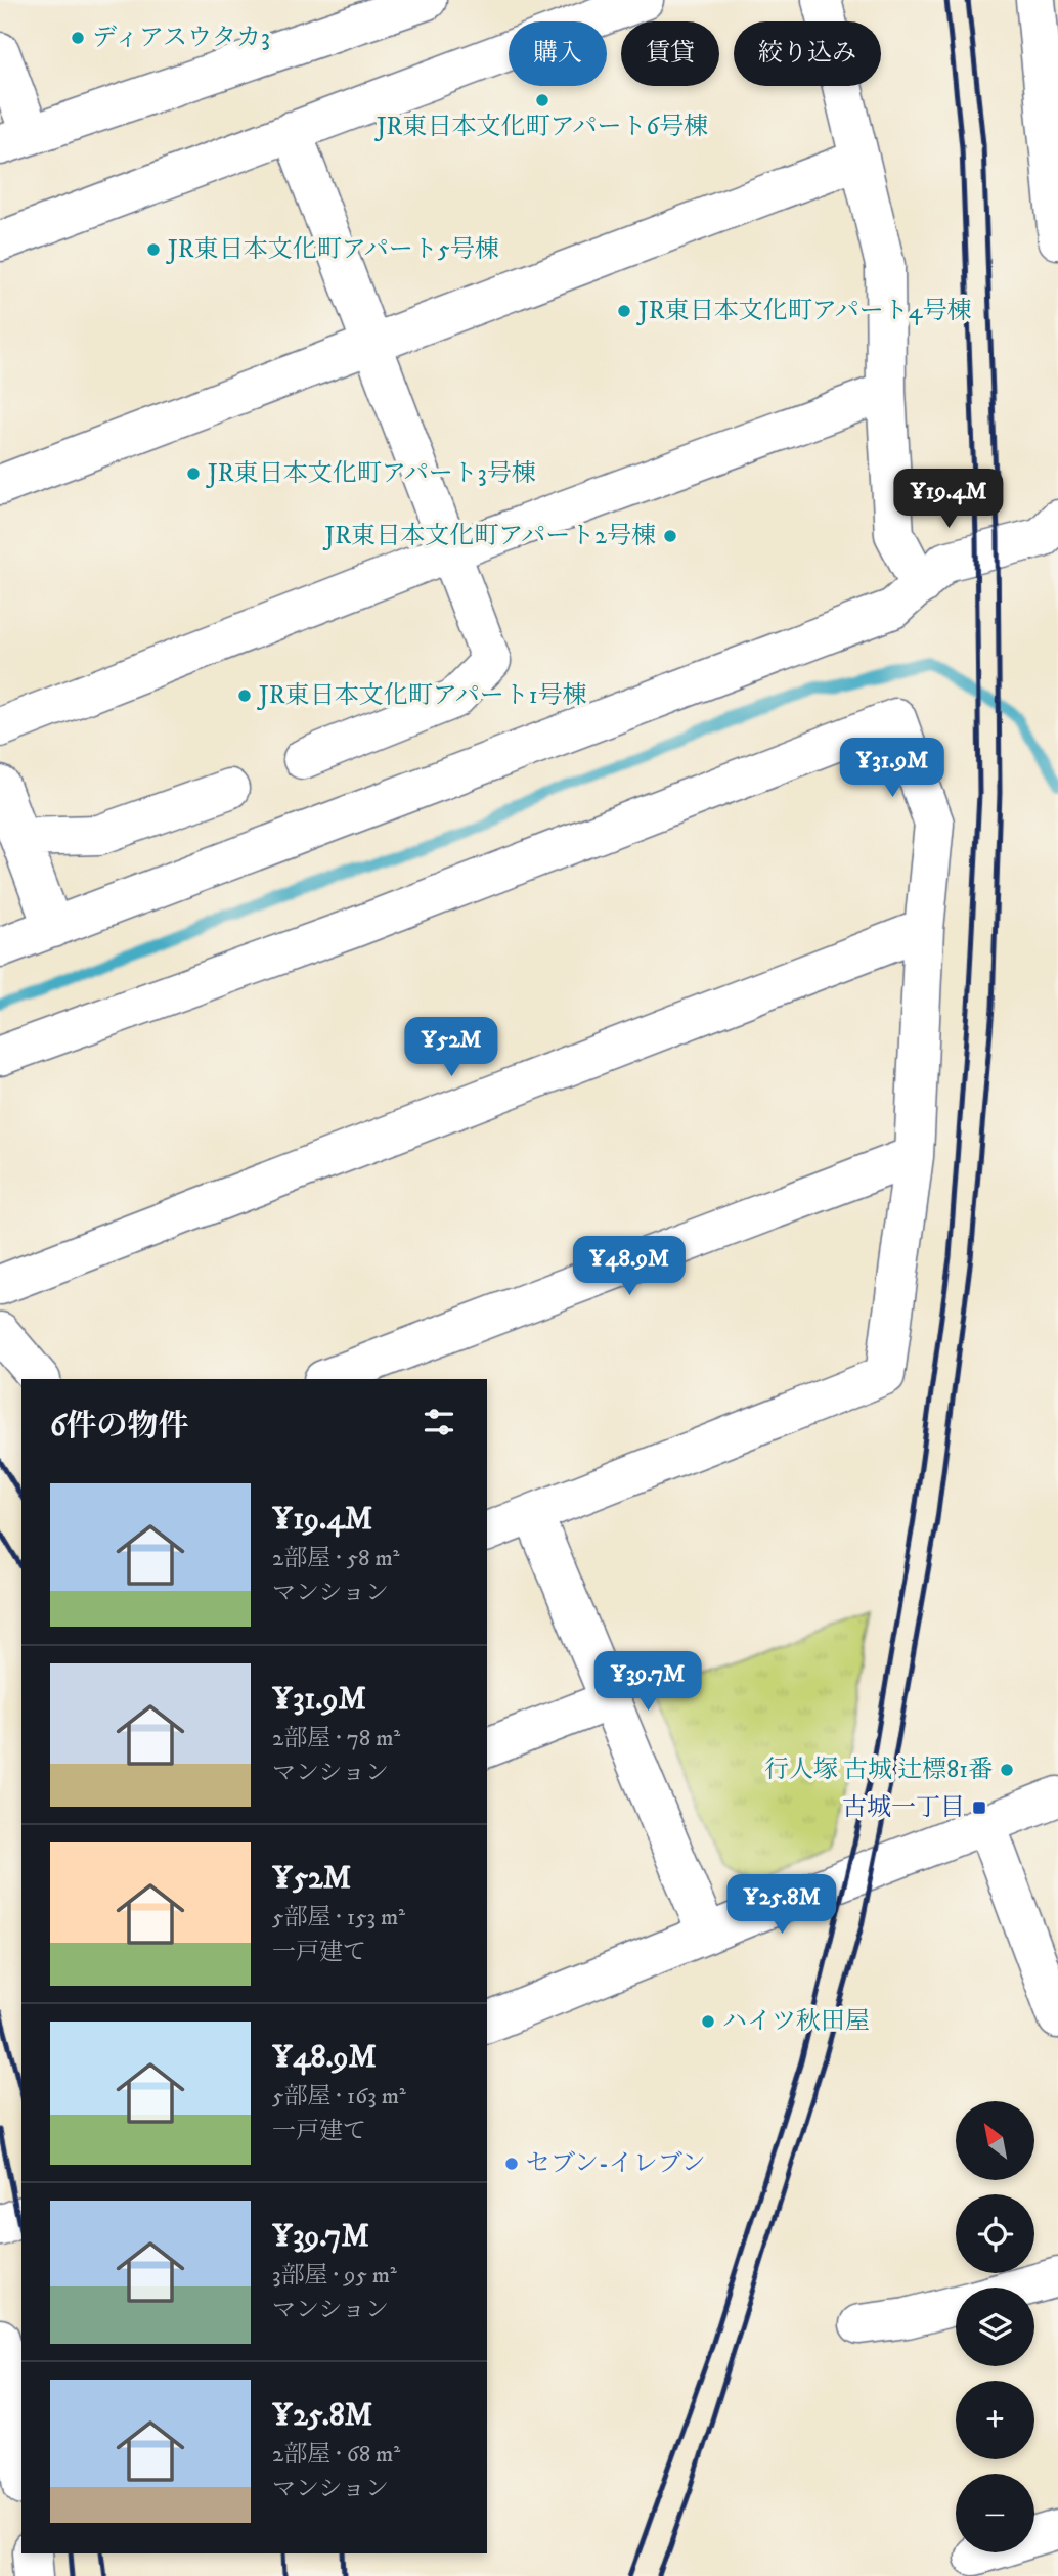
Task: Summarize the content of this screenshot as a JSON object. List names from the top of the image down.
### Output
{
  "places": {
    "other": [
      "ディアスウタカ3",
      "JR東日本文化町アパート6号棟",
      "JR東日本文化町アパート5号棟",
      "JR東日本文化町アパート4号棟",
      "JR東日本文化町アパート3号棟",
      "JR東日本文化町アパート2号棟",
      "JR東日本文化町アパート1号棟",
      "行人塚 古城 辻標81番",
      "ハイツ秋田屋",
      "セブン-イレブン"
    ],
    "transit": ["古城一丁目"]
  },
  "north": "top left",
  "page": {
    "chip": ["購入", "賃貸", "絞り込み"],
    "price": [
      "¥19.4M",
      "¥31.9M",
      "¥52M",
      "¥48.9M",
      "¥39.7M",
      "¥25.8M"
    ],
    "heading": "6件の物件",
    "list": [
      {
        "name": "¥19.4M",
        "note": "2部屋 · 58 m² · マンション"
      },
      {
        "name": "¥31.9M",
        "note": "2部屋 · 78 m² · マンション"
      },
      {
        "name": "¥52M",
        "note": "5部屋 · 153 m² · 一戸建て"
      },
      {
        "name": "¥48.9M",
        "note": "5部屋 · 163 m² · 一戸建て"
      },
      {
        "name": "¥39.7M",
        "note": "3部屋 · 95 m² · マンション"
      },
      {
        "name": "¥25.8M",
        "note": "2部屋 · 68 m² · マンション"
      }
    ],
    "map_buttons": ["+", "−"]
  }
}
